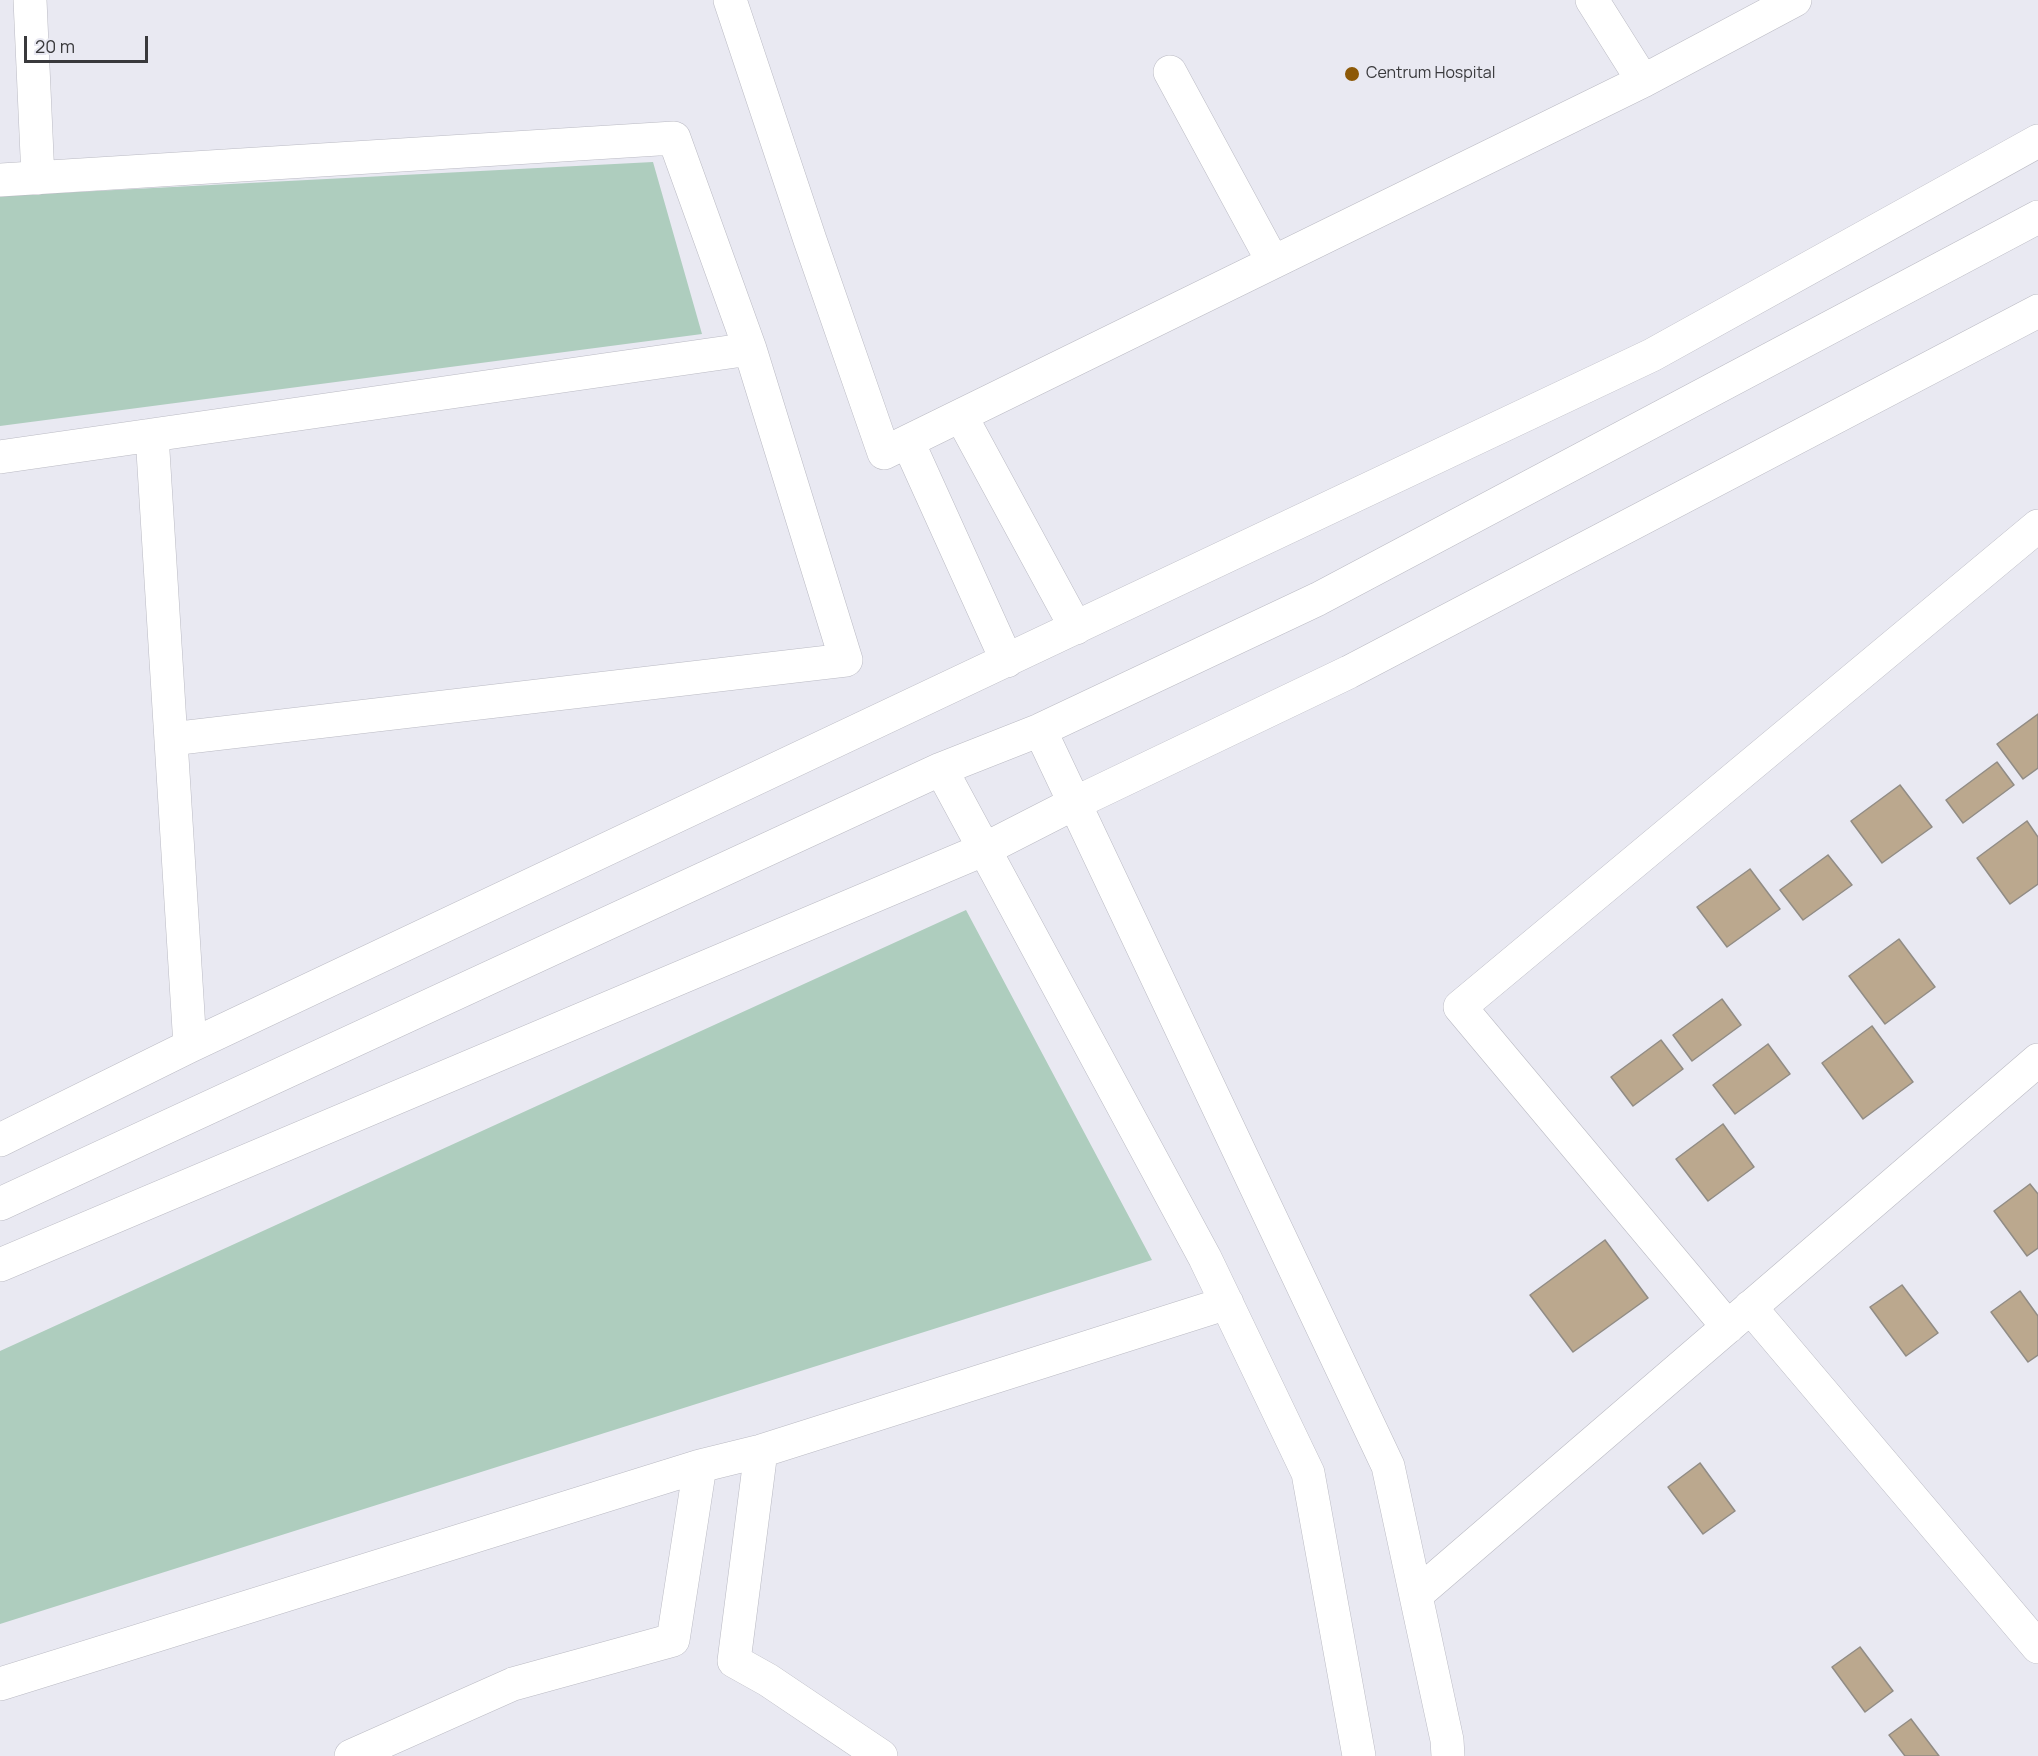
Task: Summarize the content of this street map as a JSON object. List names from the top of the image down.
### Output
{
  "places": ["Centrum Hospital"],
  "scale_bar": "20 m"
}
